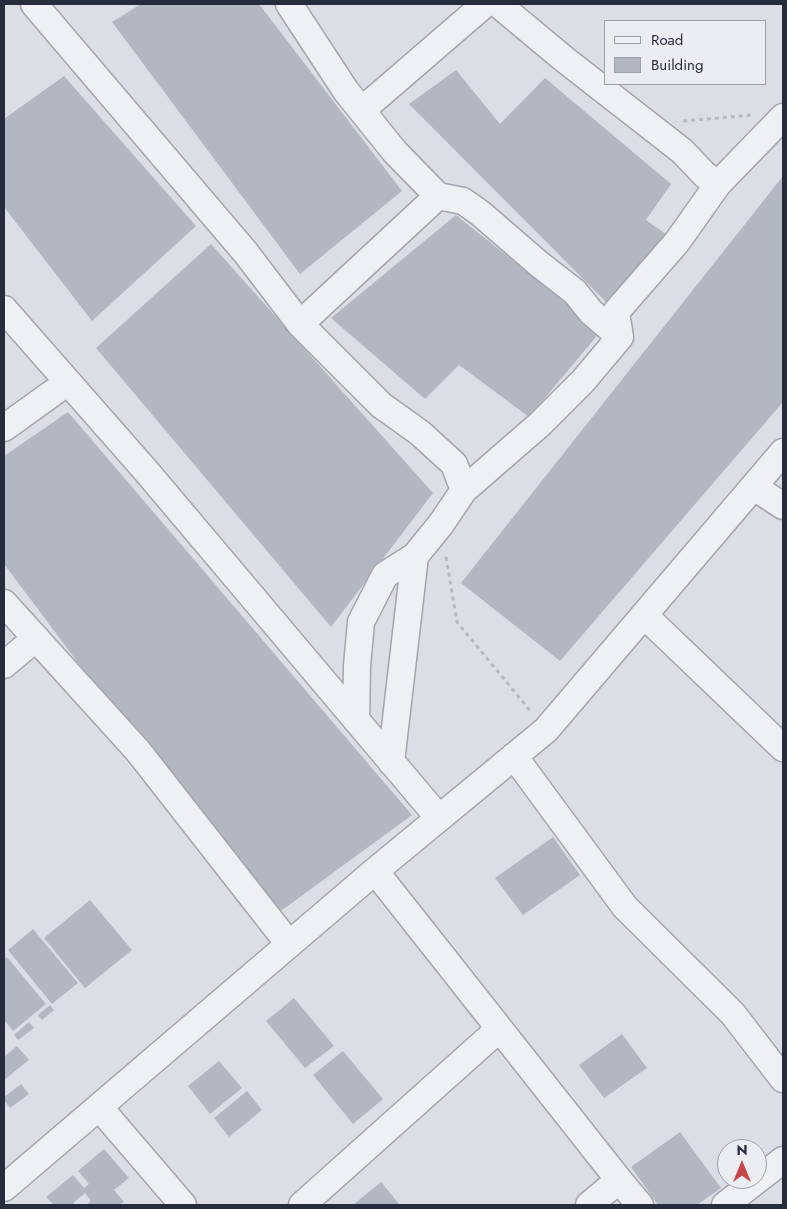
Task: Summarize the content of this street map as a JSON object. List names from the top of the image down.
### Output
{
  "legend": ["Road", "Building"],
  "north": "top"
}
